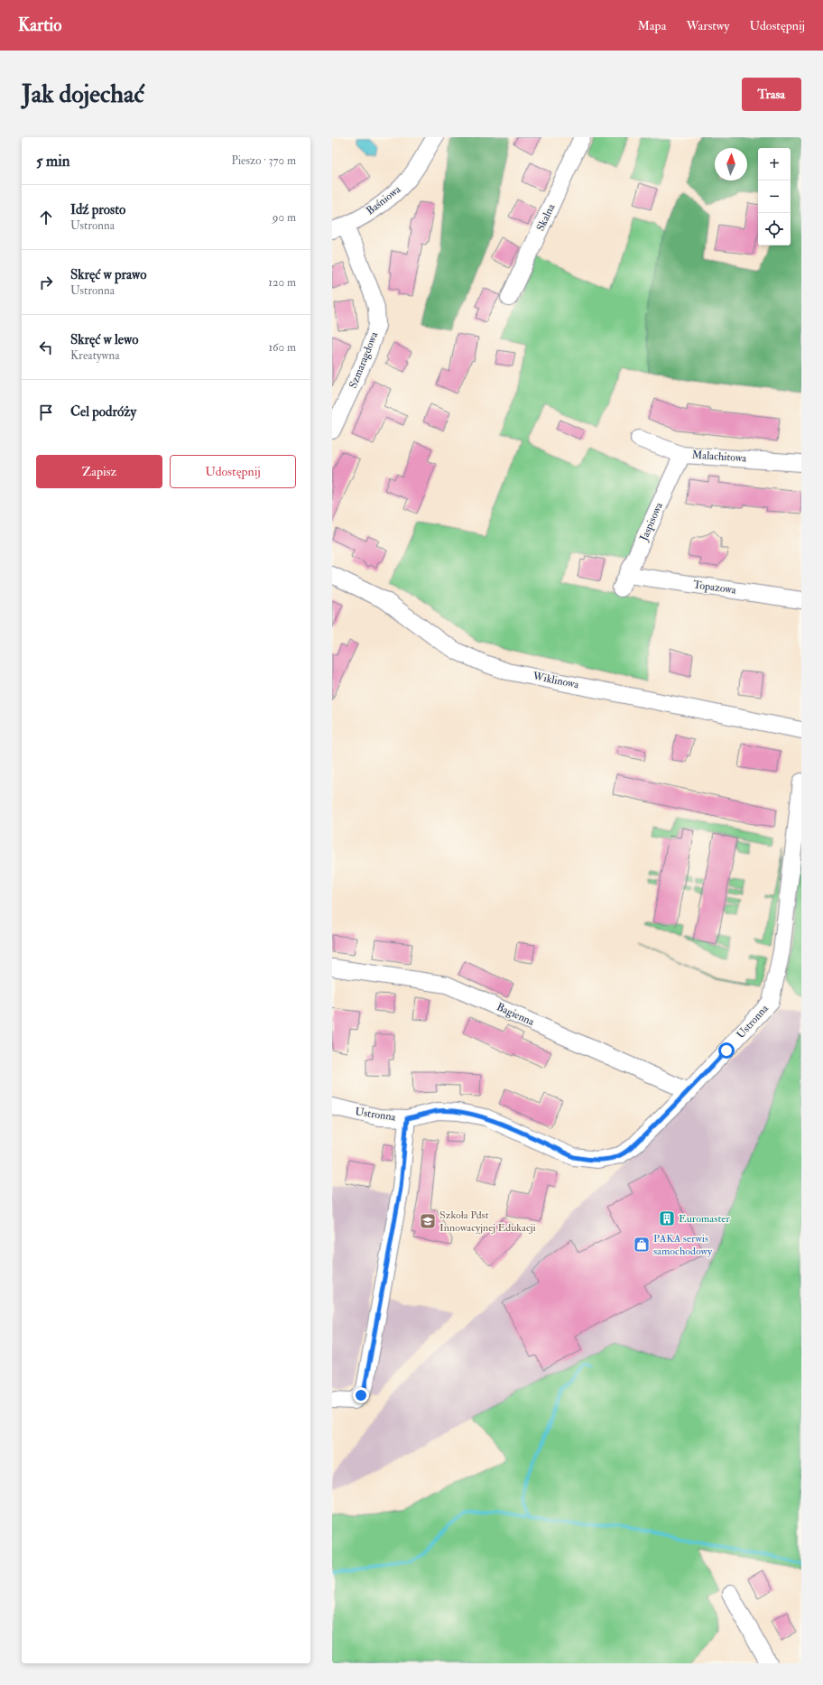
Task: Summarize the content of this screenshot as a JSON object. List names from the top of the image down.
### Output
{
  "streets": {
    "street": [
      "Baśniowa",
      "Skalna",
      "Szmaragdowa",
      "Malachitowa",
      "Jaspisowa",
      "Topazowa",
      "Wiklinowa",
      "Bagienna",
      "Ustronna"
    ]
  },
  "crossings": [
    ["Baśniowa", "Szmaragdowa"],
    ["Malachitowa", "Jaspisowa"],
    ["Jaspisowa", "Topazowa"],
    ["Bagienna", "Ustronna"]
  ],
  "places": {
    "building": ["Euromaster"],
    "school or university": ["Szkoła Pdst Innowacyjnej Edukacji"],
    "shop": ["PAKA serwis samochodowy"]
  },
  "north": "top",
  "page": {
    "header": "Kartio",
    "nav": ["Mapa", "Warstwy", "Udostępnij"],
    "buttons": [
      "Trasa",
      ["Zapisz", "Udostępnij"]
    ],
    "title": "Jak dojechać",
    "heading": ["5 min", "Pieszo · 370 m"],
    "map_buttons": ["+", "−"],
    "list": [
      ["Idź prosto", "Ustronna", "90 m"],
      ["Skręć w prawo", "Ustronna", "120 m"],
      ["Skręć w lewo", "Kreatywna", "160 m"],
      "Cel podróży"
    ]
  }
}
